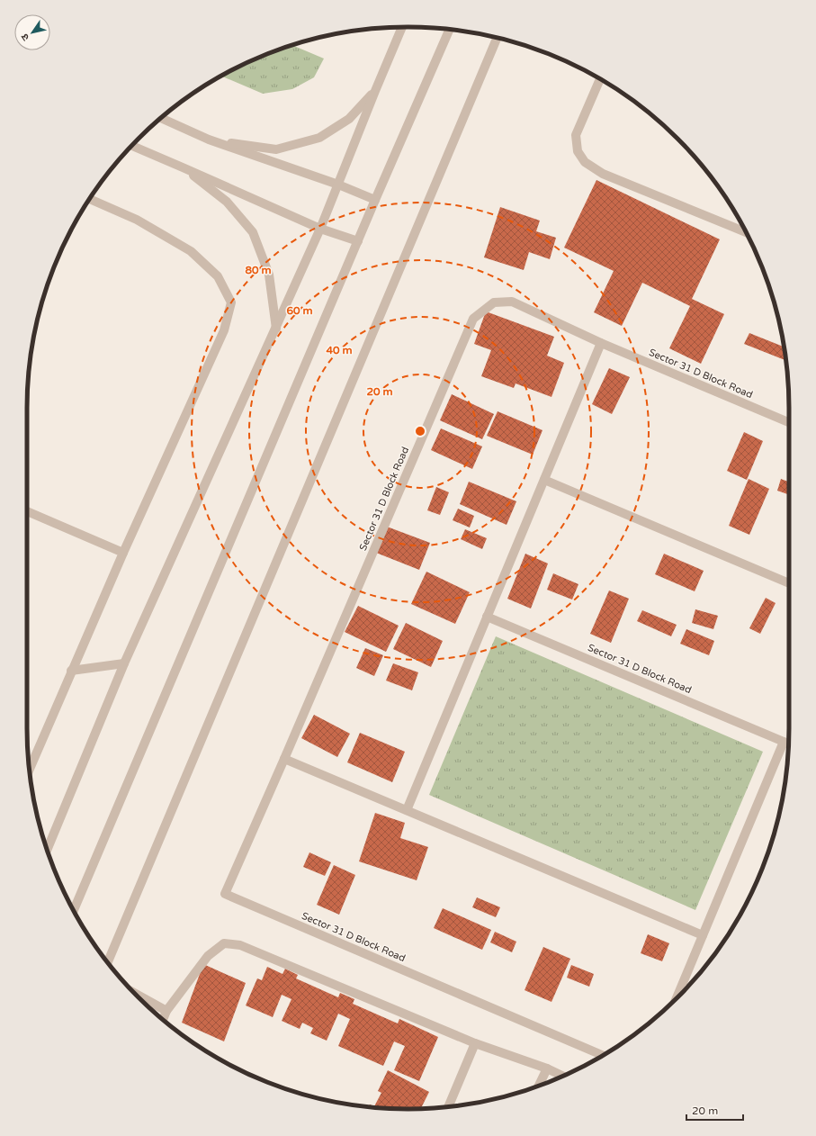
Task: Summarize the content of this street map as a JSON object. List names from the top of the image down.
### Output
{
  "streets": {
    "street": ["Sector 31 D Block Road"]
  },
  "scale_bar": "20 m",
  "north": "bottom left",
  "rings": [
    "80 m",
    "60 m",
    "40 m",
    "20 m"
  ]
}
